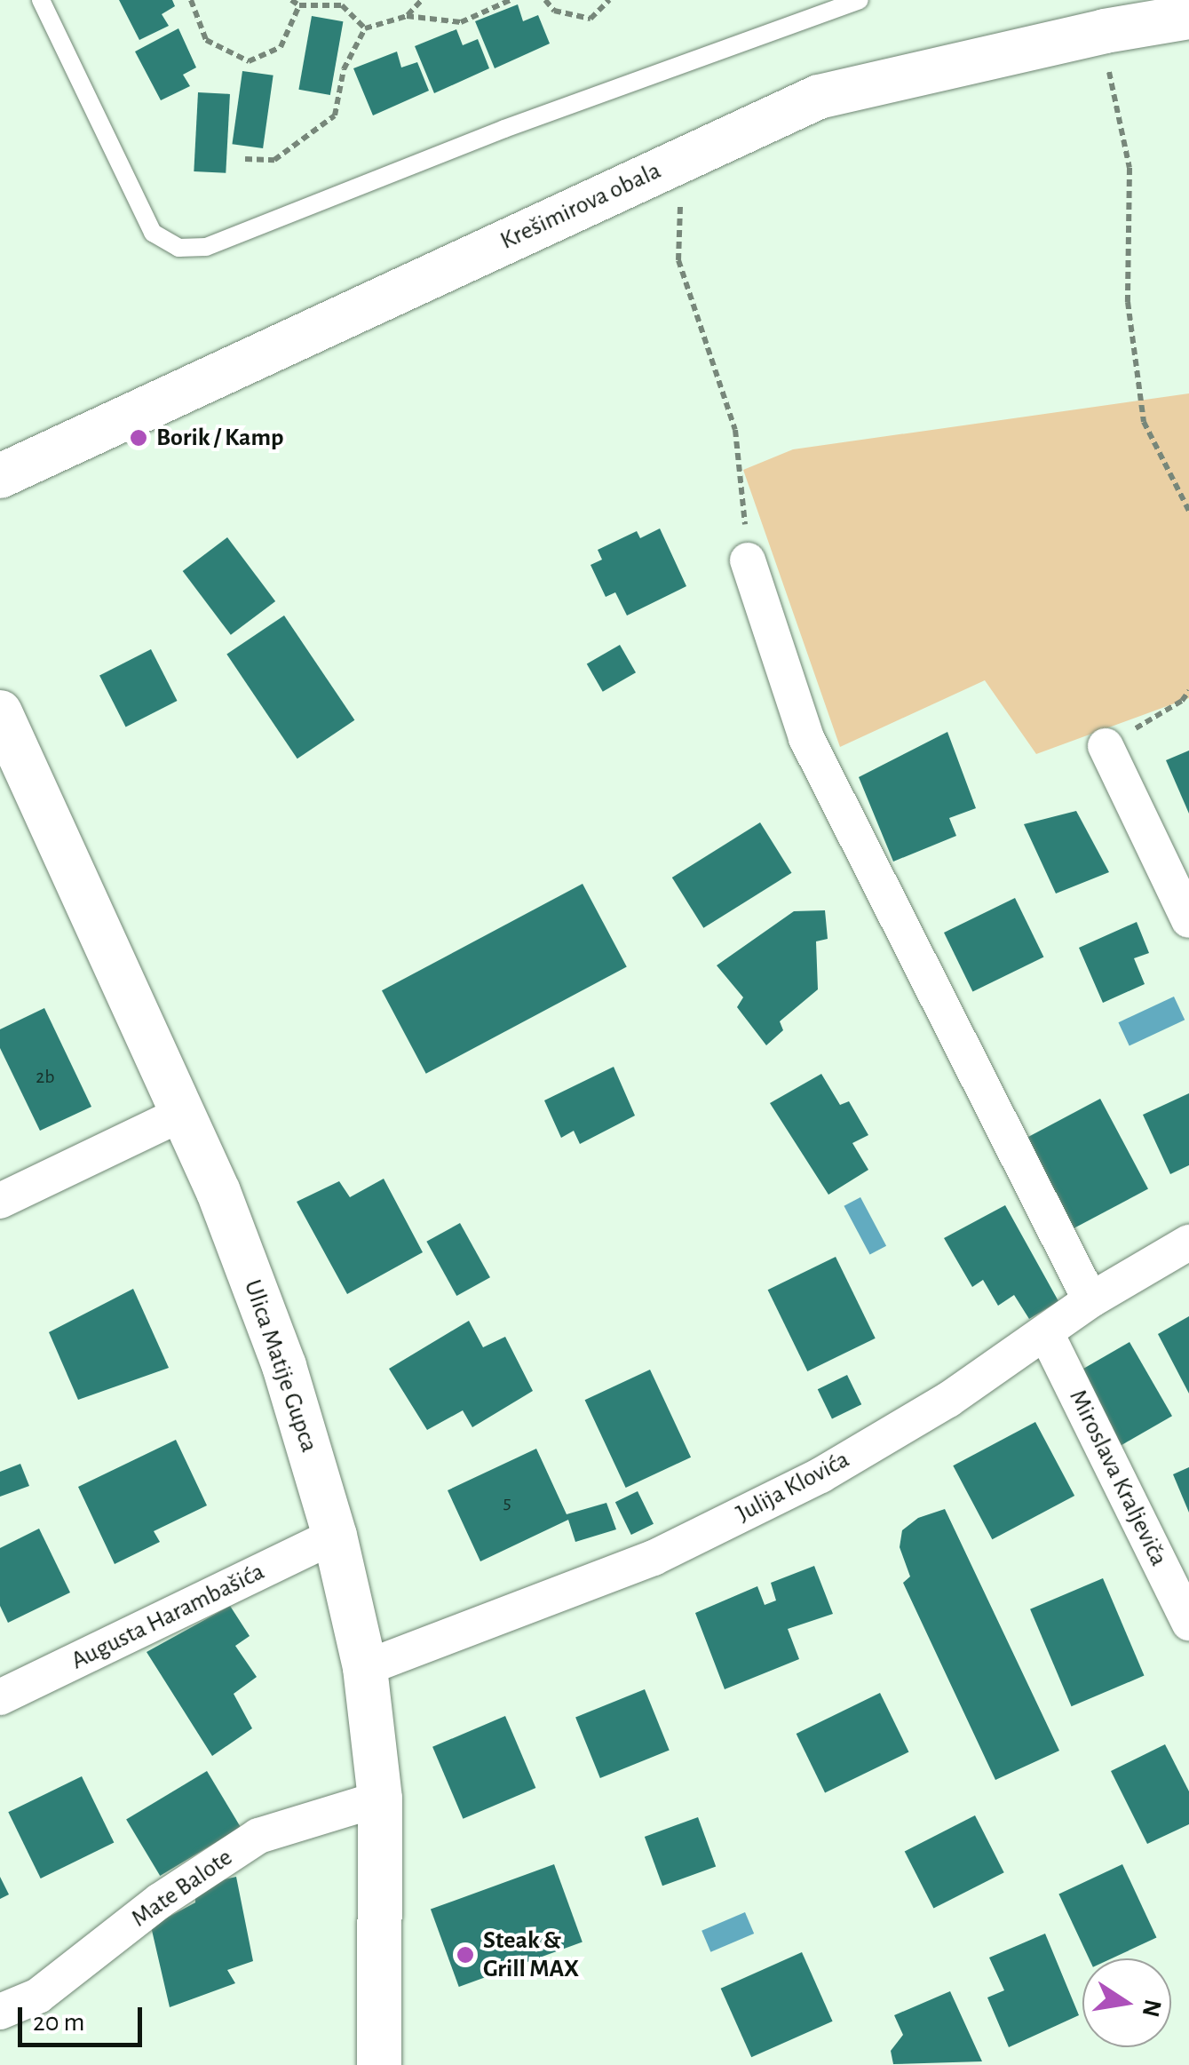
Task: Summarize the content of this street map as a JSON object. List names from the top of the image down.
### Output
{
  "streets": {
    "street": [
      "Krešimirova obala",
      "Ulica Matije Gupca",
      "Miroslava Kraljeviča",
      "Julija Klovića",
      "Augusta Harambašića",
      "Mate Balote"
    ]
  },
  "crossings": [
    ["Ulica Matije Gupca", "Julija Klovića"],
    ["Ulica Matije Gupca", "Augusta Harambašića"],
    ["Ulica Matije Gupca", "Mate Balote"],
    ["Miroslava Kraljeviča", "Julija Klovića"]
  ],
  "places": ["Borik / Kamp", "Steak & Grill MAX"],
  "house_numbers": ["2b", "5"],
  "scale_bar": "20 m",
  "north": "right"
}
